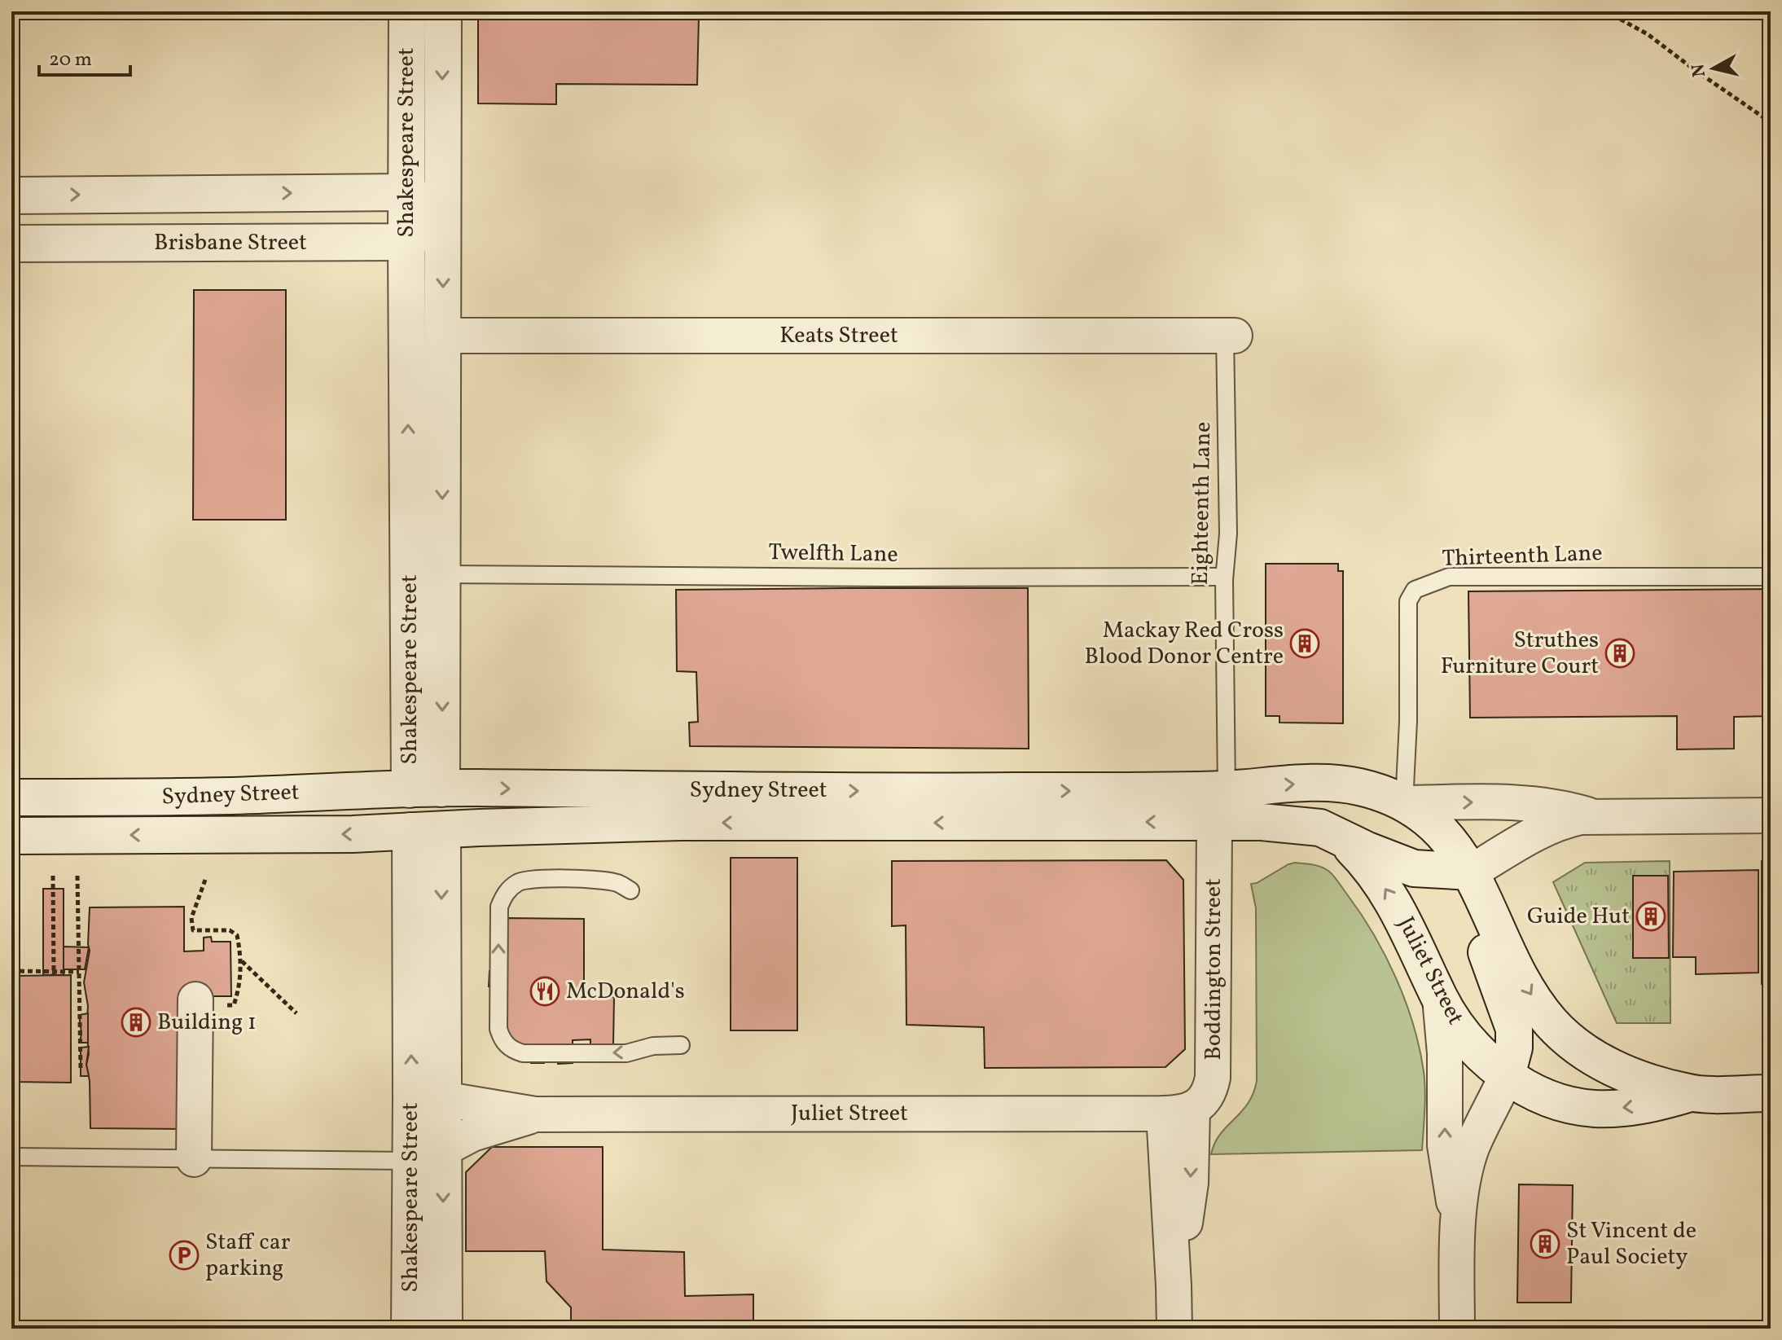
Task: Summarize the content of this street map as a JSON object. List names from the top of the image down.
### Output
{
  "streets": {
    "main road": [
      "Shakespeare Street",
      "Brisbane Street",
      "Sydney Street",
      "Juliet Street"
    ],
    "street": ["Keats Street", "Boddington Street"],
    "lane": ["Eighteenth Lane", "Twelfth Lane", "Thirteenth Lane"]
  },
  "crossings": [
    ["Shakespeare Street", "Brisbane Street"],
    ["Shakespeare Street", "Keats Street"],
    ["Shakespeare Street", "Twelfth Lane"],
    ["Shakespeare Street", "Sydney Street"],
    ["Shakespeare Street", "Juliet Street"],
    ["Keats Street", "Eighteenth Lane"],
    ["Eighteenth Lane", "Twelfth Lane"],
    ["Eighteenth Lane", "Sydney Street"],
    ["Thirteenth Lane", "Sydney Street"],
    ["Sydney Street", "Boddington Street"],
    ["Sydney Street", "Juliet Street"],
    ["Boddington Street", "Juliet Street"]
  ],
  "places": {
    "building": [
      "Mackay Red Cross Blood Donor Centre",
      "Struthes Furniture Court",
      "Guide Hut",
      "Building 1",
      "St Vincent de Paul Society"
    ],
    "restaurant": ["McDonald's"],
    "parking": ["Staff car parking"]
  },
  "scale_bar": "20 m",
  "north": "left"
}
